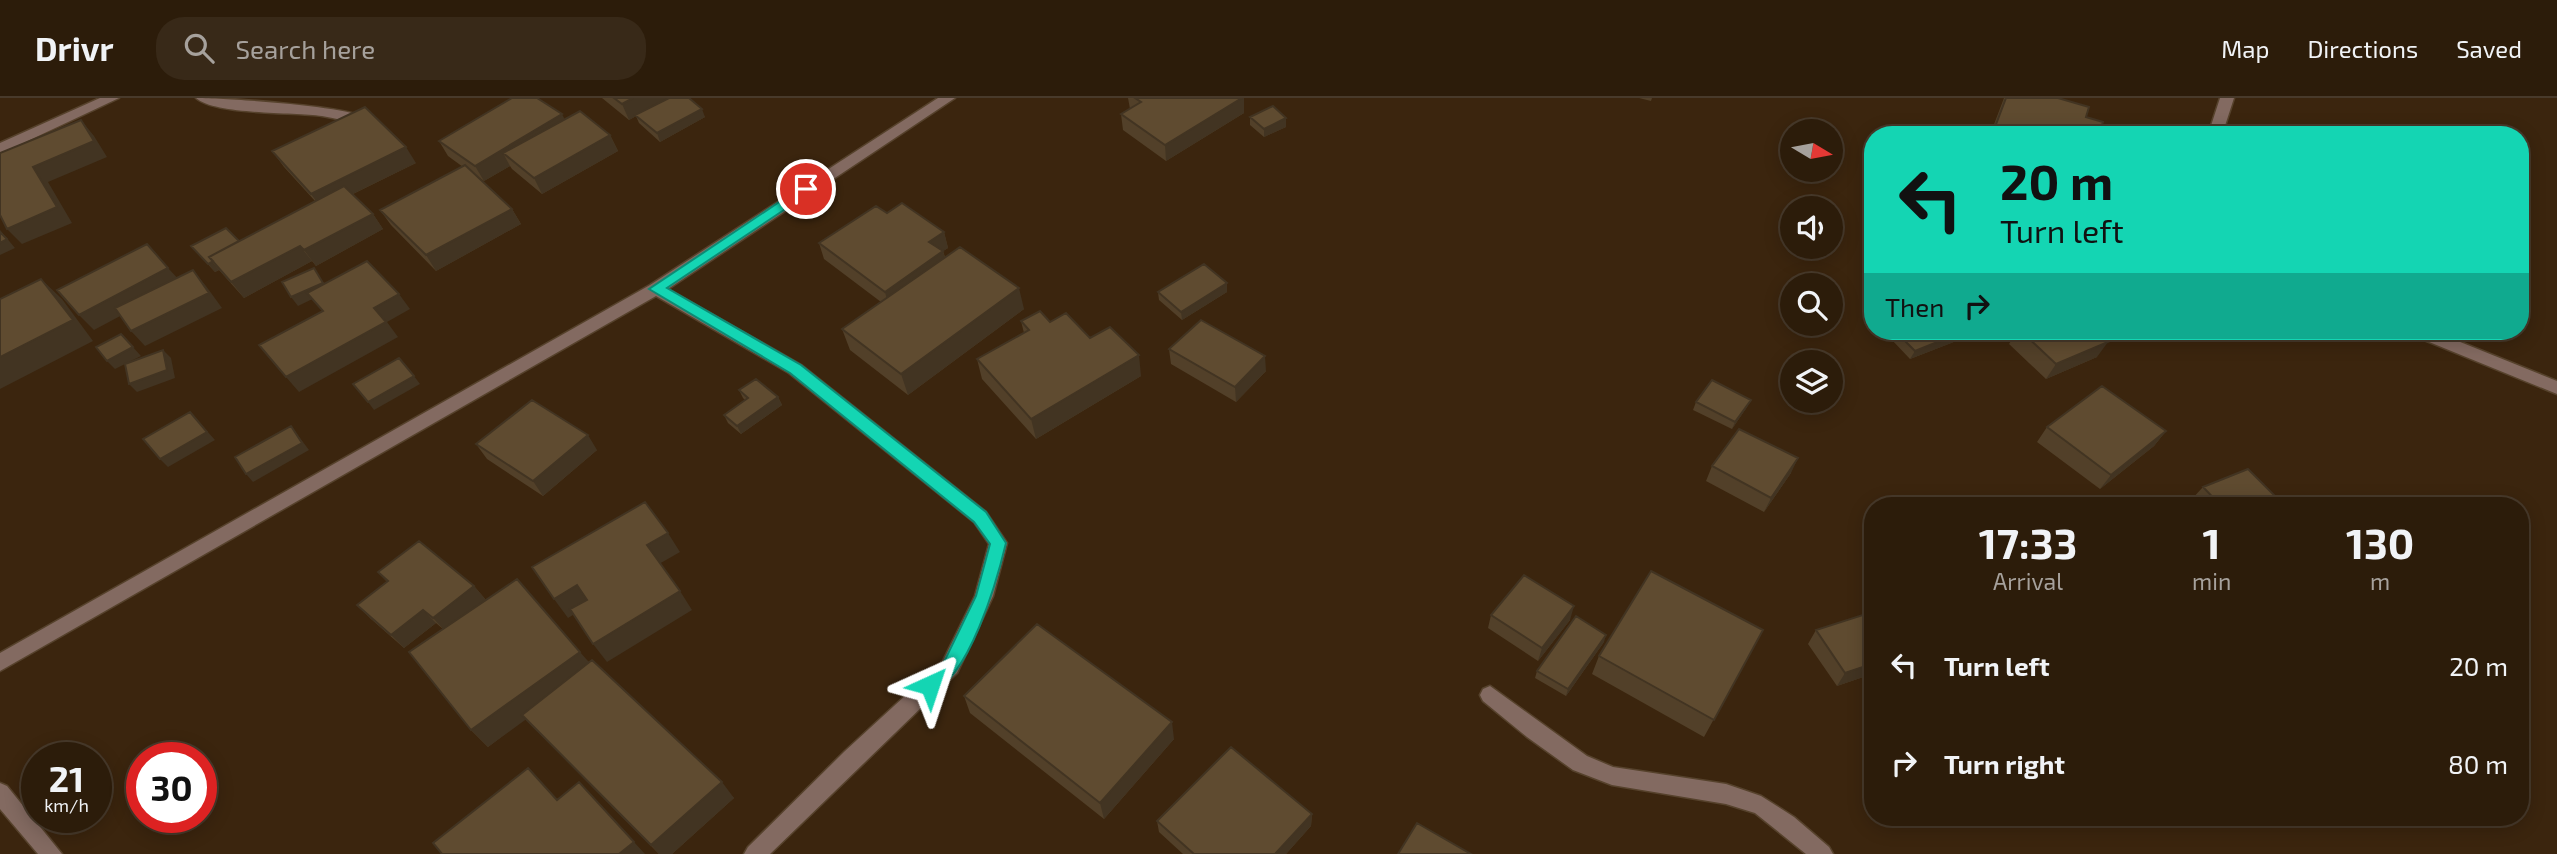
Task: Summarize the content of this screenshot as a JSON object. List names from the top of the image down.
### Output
{
  "north": "right",
  "page": {
    "header": "Drivr",
    "search": "Search here",
    "nav": ["Map", "Directions", "Saved"],
    "turn": ["20 m", "Turn left"],
    "then": "Then",
    "eta": [
      "17:33",
      "Arrival",
      "1",
      "min",
      "130",
      "m"
    ],
    "list": [
      {
        "name": "Turn left",
        "value": "20 m"
      },
      {
        "name": "Turn right",
        "value": "80 m"
      }
    ],
    "speed": "21 km/h",
    "limit": "30"
  }
}
